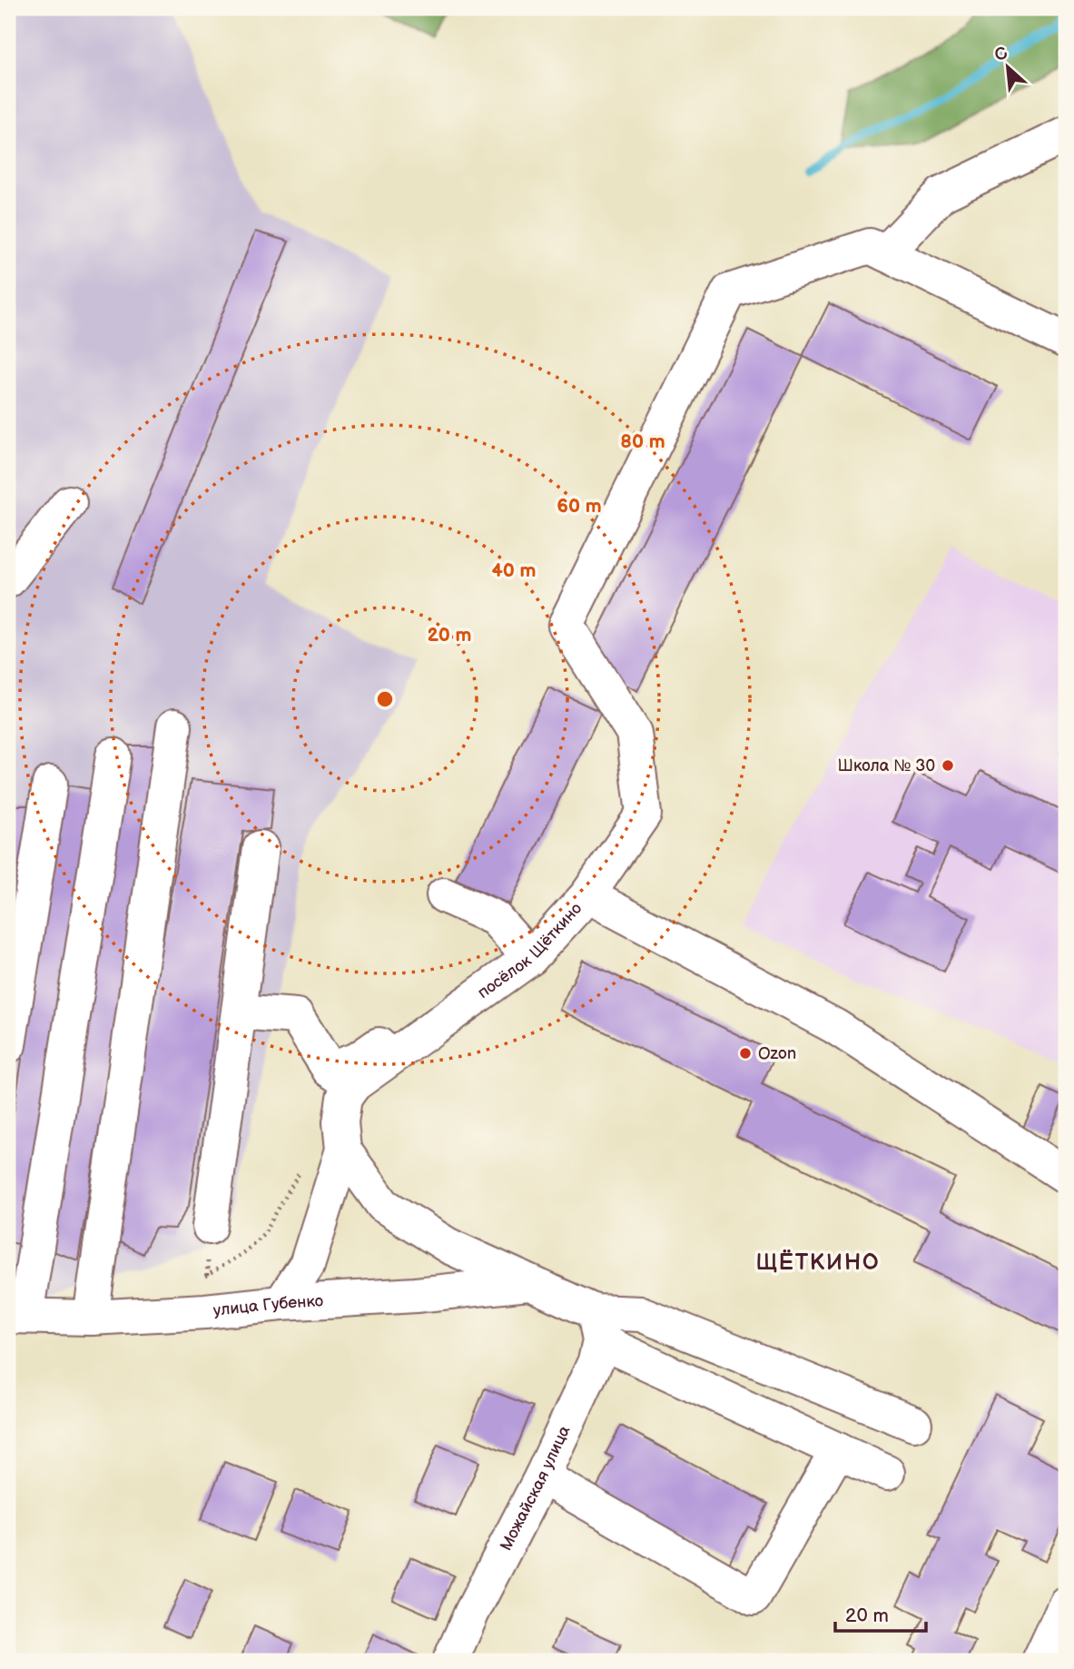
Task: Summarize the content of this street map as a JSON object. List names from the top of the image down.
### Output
{
  "streets": {
    "street": ["посёлок Щёткино", "улица Губенко", "Можайская улица"]
  },
  "districts": ["ЩЁТКИНО"],
  "places": ["Школа № 30", "Ozon"],
  "scale_bar": "20 m",
  "north": "top left",
  "rings": [
    "80 m",
    "60 m",
    "40 m",
    "20 m"
  ]
}
